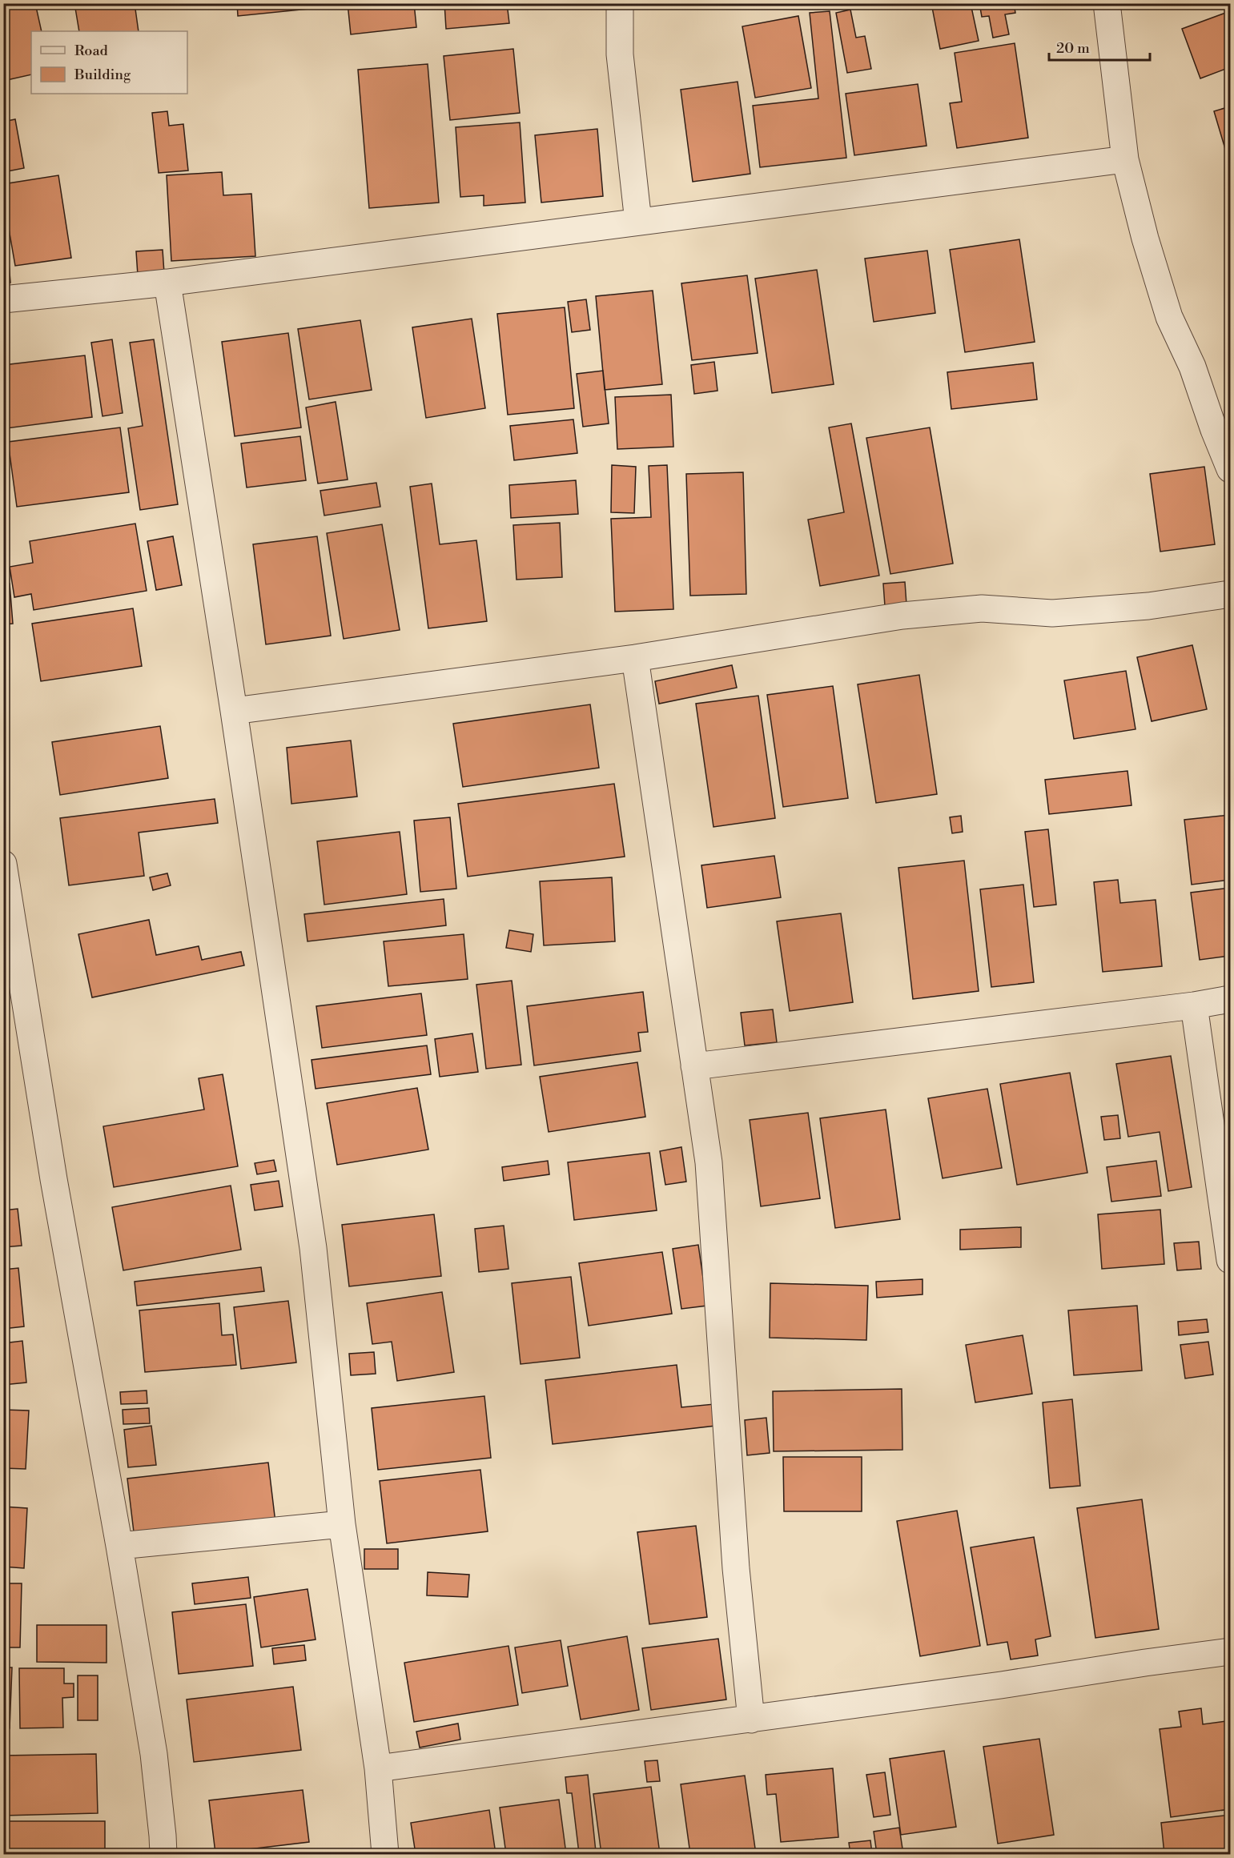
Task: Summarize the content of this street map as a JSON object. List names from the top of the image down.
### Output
{
  "legend": ["Road", "Building"],
  "scale_bar": "20 m"
}
